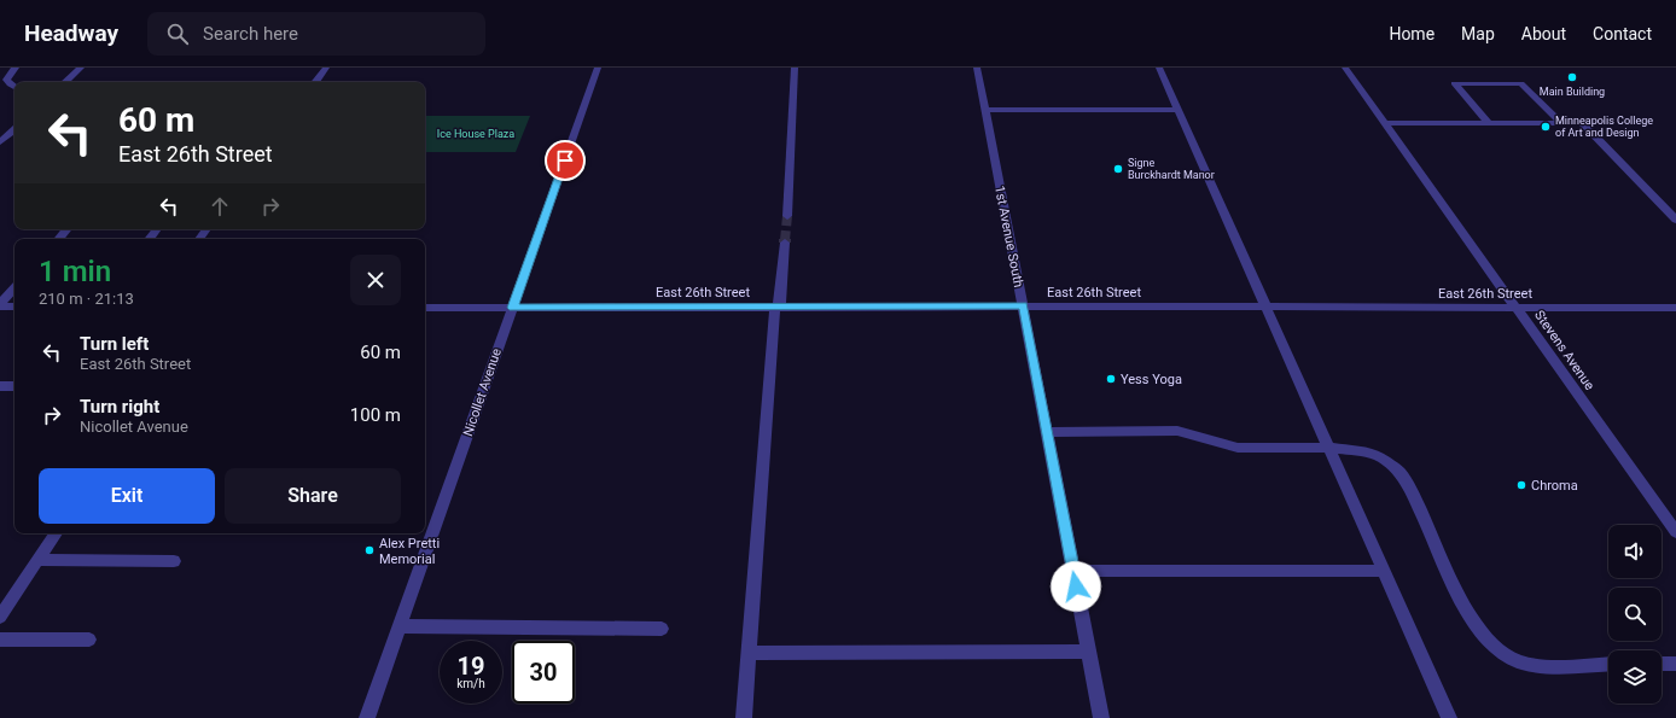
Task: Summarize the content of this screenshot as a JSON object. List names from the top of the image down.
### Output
{
  "streets": {
    "street": [
      "1st Avenue South",
      "East 26th Street",
      "Stevens Avenue",
      "Nicollet Avenue"
    ]
  },
  "crossings": [
    ["1st Avenue South", "East 26th Street"],
    ["East 26th Street", "Stevens Avenue"],
    ["East 26th Street", "Nicollet Avenue"]
  ],
  "parks": ["Ice House Plaza"],
  "places": [
    "Main Building",
    "Minneapolis College of Art and Design",
    "Signe Burckhardt Manor",
    "Yess Yoga",
    "Chroma",
    "Alex Pretti Memorial"
  ],
  "page": {
    "header": "Headway",
    "search": "Search here",
    "nav": [
      "Home",
      "Map",
      "About",
      "Contact"
    ],
    "turn": ["60 m", "East 26th Street"],
    "heading": ["1 min", "210 m · 21:13"],
    "list": [
      {
        "name": "Turn left",
        "note": "East 26th Street",
        "value": "60 m"
      },
      {
        "name": "Turn right",
        "note": "Nicollet Avenue",
        "value": "100 m"
      }
    ],
    "buttons": ["Exit", "Share"],
    "speed": "19 km/h",
    "limit": "30"
  }
}
